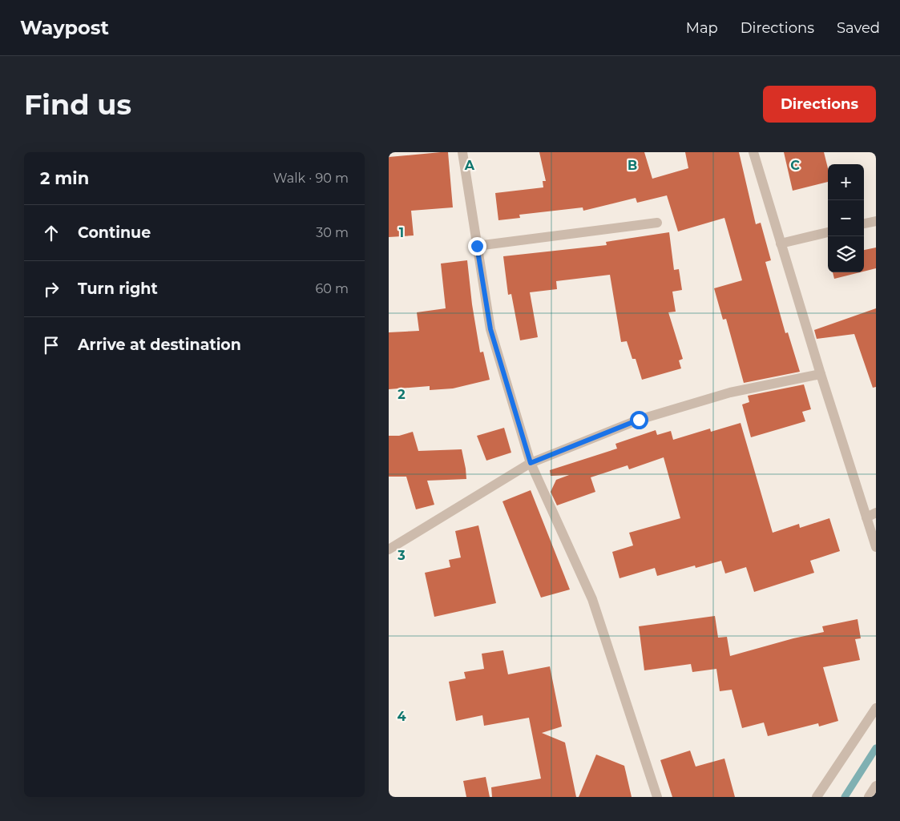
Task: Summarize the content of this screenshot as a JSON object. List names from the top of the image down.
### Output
{
  "page": {
    "header": "Waypost",
    "nav": ["Map", "Directions", "Saved"],
    "buttons": "Directions",
    "title": "Find us",
    "heading": ["2 min", "Walk · 90 m"],
    "map_buttons": ["+", "−"],
    "list": [
      ["Continue", "30 m"],
      ["Turn right", "60 m"],
      "Arrive at destination"
    ]
  },
  "grid": {
    "columns": ["A", "B", "C"],
    "rows": [
      "1",
      "2",
      "3",
      "4"
    ]
  }
}
